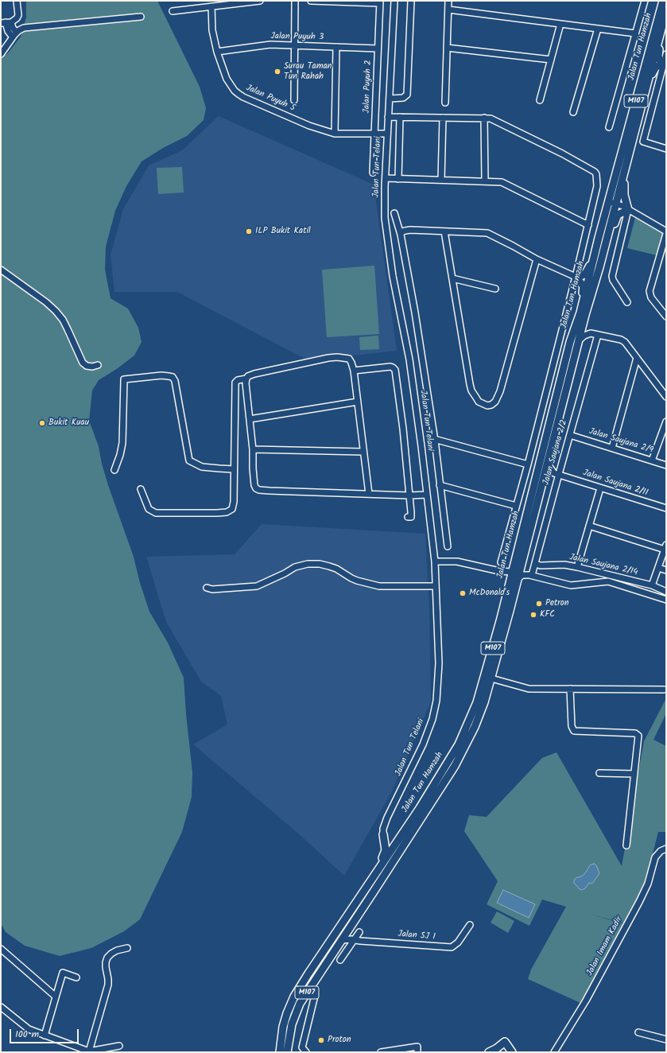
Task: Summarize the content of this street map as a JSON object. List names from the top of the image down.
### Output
{
  "streets": {
    "main road": ["Jalan Tun Hamzah", "M107"],
    "street": [
      "Jalan Puyuh 3",
      "Jalan Puyuh 2",
      "Jalan Puyuh 5",
      "Jalan Tun Telani",
      "Jalan Saujana 2/9",
      "Jalan Saujana 2/2",
      "Jalan Saujana 2/11",
      "Jalan Saujana 2/14",
      "Jalan SJ 1",
      "Jalan Imam Kadir"
    ]
  },
  "crossings": [
    ["Jalan Puyuh 3", "Jalan Puyuh 2"],
    ["Jalan Puyuh 3", "Jalan Puyuh 5"],
    ["Jalan Tun Hamzah", "Jalan SJ 1"],
    ["Jalan Puyuh 2", "Jalan Puyuh 5"],
    ["Jalan Puyuh 5", "Jalan Tun Telani"],
    ["Jalan Saujana 2/9", "Jalan Saujana 2/2"],
    ["Jalan Saujana 2/2", "Jalan Saujana 2/11"],
    ["Jalan Saujana 2/2", "Jalan Saujana 2/14"]
  ],
  "places": [
    "Surau Taman Tun Rahah",
    "ILP Bukit Katil",
    "Bukit Kuau",
    "McDonald's",
    "Petron",
    "KFC",
    "Proton"
  ],
  "scale_bar": "100 m"
}
